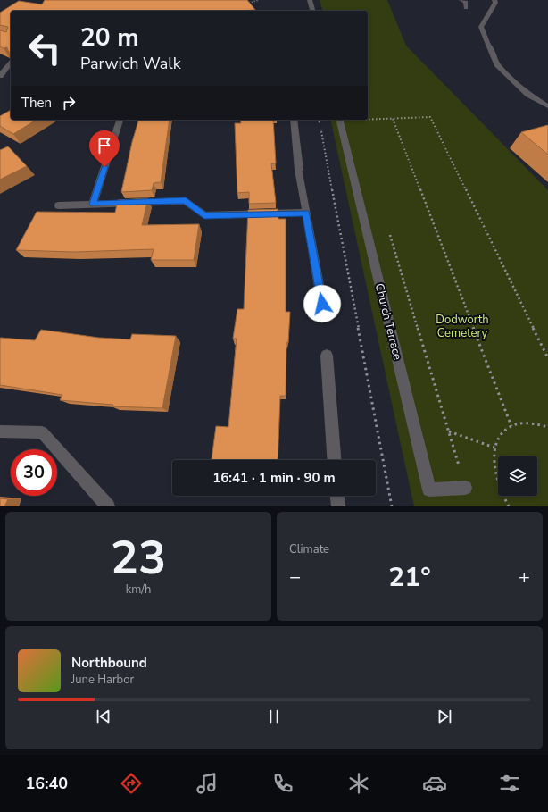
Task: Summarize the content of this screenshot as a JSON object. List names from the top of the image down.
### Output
{
  "streets": {
    "street": ["Church Terrace"]
  },
  "parks": ["Dodworth Cemetery"],
  "page": {
    "turn": ["20 m", "Parwich Walk"],
    "then": "Then",
    "limit": "30",
    "trip": "16:41 · 1 min · 90 m",
    "tile": [
      ["23", "km/h"],
      "Climate"
    ],
    "heat": ["−", "21°", "+"],
    "song": ["Northbound", "June Harbor"],
    "tabs": "16:40"
  }
}
